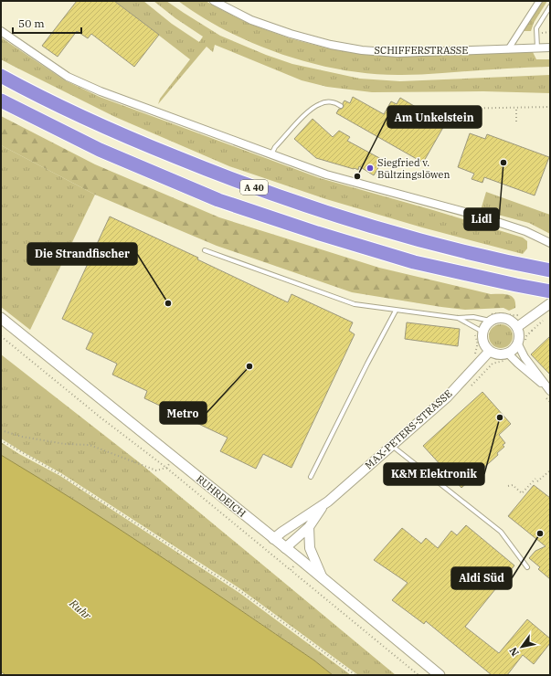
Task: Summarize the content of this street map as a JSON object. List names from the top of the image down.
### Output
{
  "streets": {
    "highway": ["A 40"],
    "main road": ["RUHRDEICH"],
    "street": ["SCHIFFERSTRASSE", "MAX-PETERS-STRASSE"]
  },
  "crossings": [
    ["MAX-PETERS-STRASSE", "RUHRDEICH"]
  ],
  "water": ["Ruhr"],
  "places": [
    "Lidl",
    "Siegfried v. Bültzingslöwen",
    "Am Unkelstein",
    "Die Strandfischer",
    "Metro",
    "K&M Elektronik",
    "Aldi Süd"
  ],
  "scale_bar": "50 m",
  "north": "bottom left"
}
